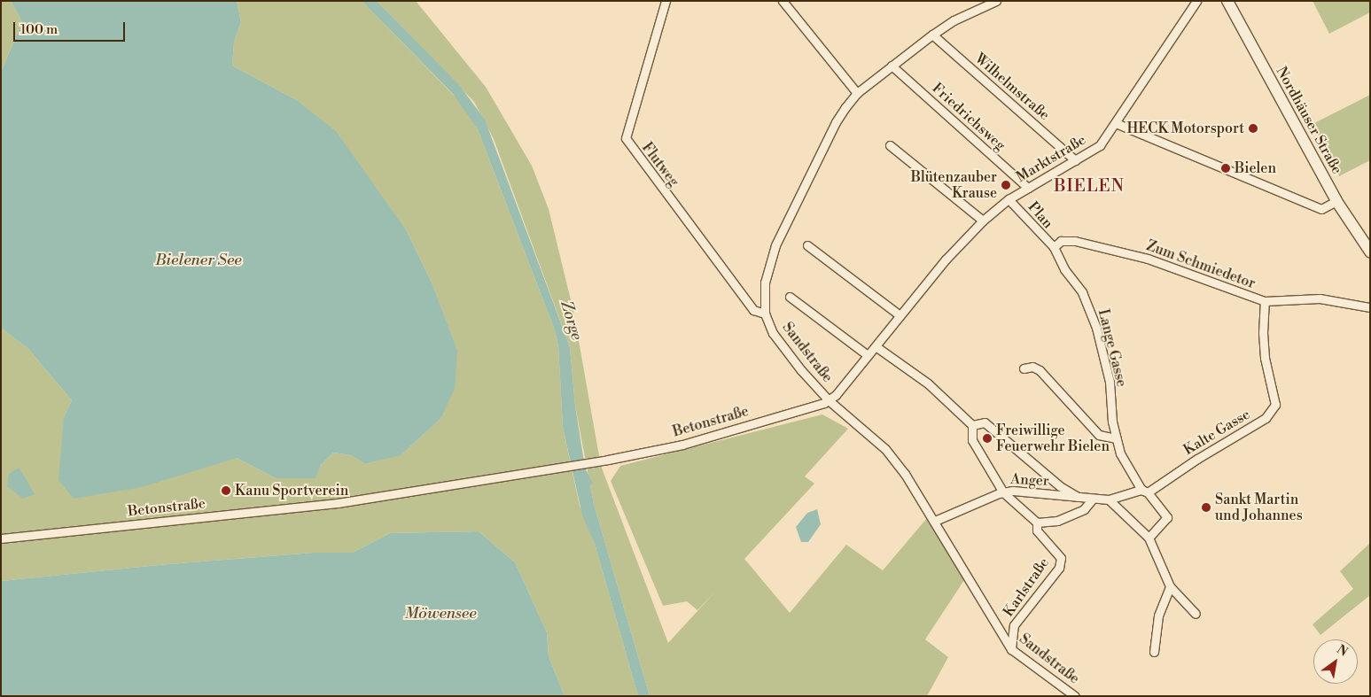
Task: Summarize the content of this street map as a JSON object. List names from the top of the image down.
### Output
{
  "streets": {
    "main road": ["Nordhäuser Straße"],
    "street": [
      "Wilhelmstraße",
      "Friedrichsweg",
      "Marktstraße",
      "Flutweg",
      "Plan",
      "Zum Schmiedetor",
      "Lange Gasse",
      "Sandstraße",
      "Betonstraße",
      "Kalte Gasse",
      "Anger",
      "Karlstraße"
    ]
  },
  "crossings": [
    ["Wilhelmstraße", "Marktstraße"],
    ["Wilhelmstraße", "Sandstraße"],
    ["Friedrichsweg", "Marktstraße"],
    ["Friedrichsweg", "Sandstraße"],
    ["Marktstraße", "Plan"],
    ["Marktstraße", "Sandstraße"],
    ["Marktstraße", "Betonstraße"],
    ["Flutweg", "Sandstraße"],
    ["Plan", "Zum Schmiedetor"],
    ["Plan", "Lange Gasse"],
    ["Zum Schmiedetor", "Lange Gasse"],
    ["Zum Schmiedetor", "Kalte Gasse"],
    ["Lange Gasse", "Kalte Gasse"],
    ["Sandstraße", "Betonstraße"],
    ["Sandstraße", "Karlstraße"],
    ["Kalte Gasse", "Anger"]
  ],
  "districts": ["BIELEN"],
  "water": ["Bielener See", "Zorge", "Möwensee"],
  "places": [
    "HECK Motorsport",
    "Bielen",
    "Blütenzauber Krause",
    "Freiwillige Feuerwehr Bielen",
    "Kanu Sportverein",
    "Sankt Martin und Johannes"
  ],
  "scale_bar": "100 m",
  "north": "top right"
}
